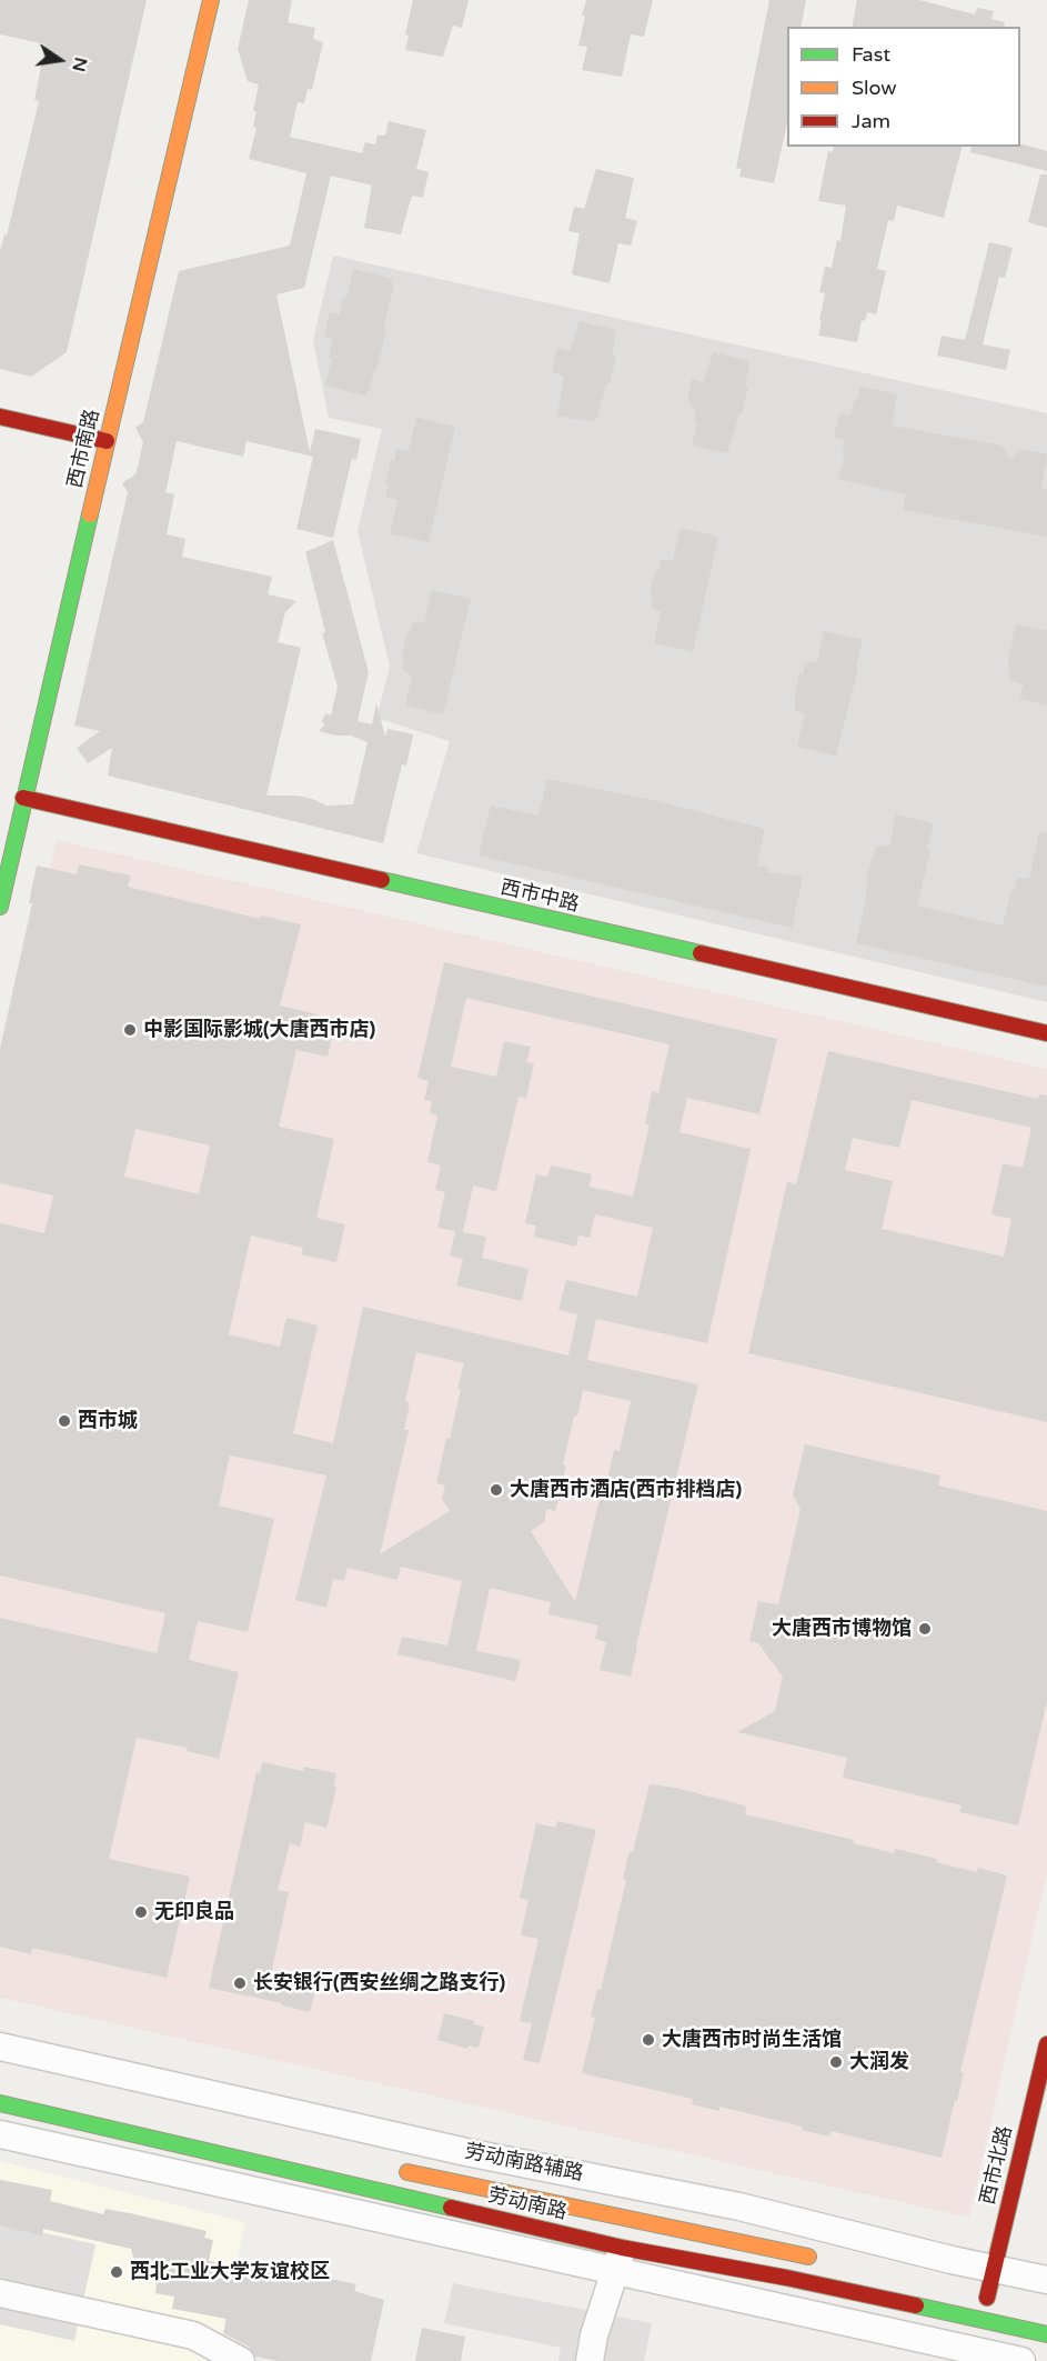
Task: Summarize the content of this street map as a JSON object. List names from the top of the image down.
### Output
{
  "streets": {
    "street": [
      "西市南路",
      "西市中路",
      "劳动南路辅路",
      "西市北路",
      "劳动南路"
    ]
  },
  "crossings": [
    ["西市南路", "西市中路"],
    ["劳动南路辅路", "西市北路"],
    ["西市北路", "劳动南路"]
  ],
  "places": [
    "中影国际影城(大唐西市店)",
    "西市城",
    "大唐西市酒店(西市排档店)",
    "大唐西市博物馆",
    "无印良品",
    "长安银行(西安丝绸之路支行)",
    "大唐西市时尚生活馆",
    "大润发",
    "西北工业大学友谊校区"
  ],
  "legend": ["Fast", "Slow", "Jam"],
  "north": "right"
}
